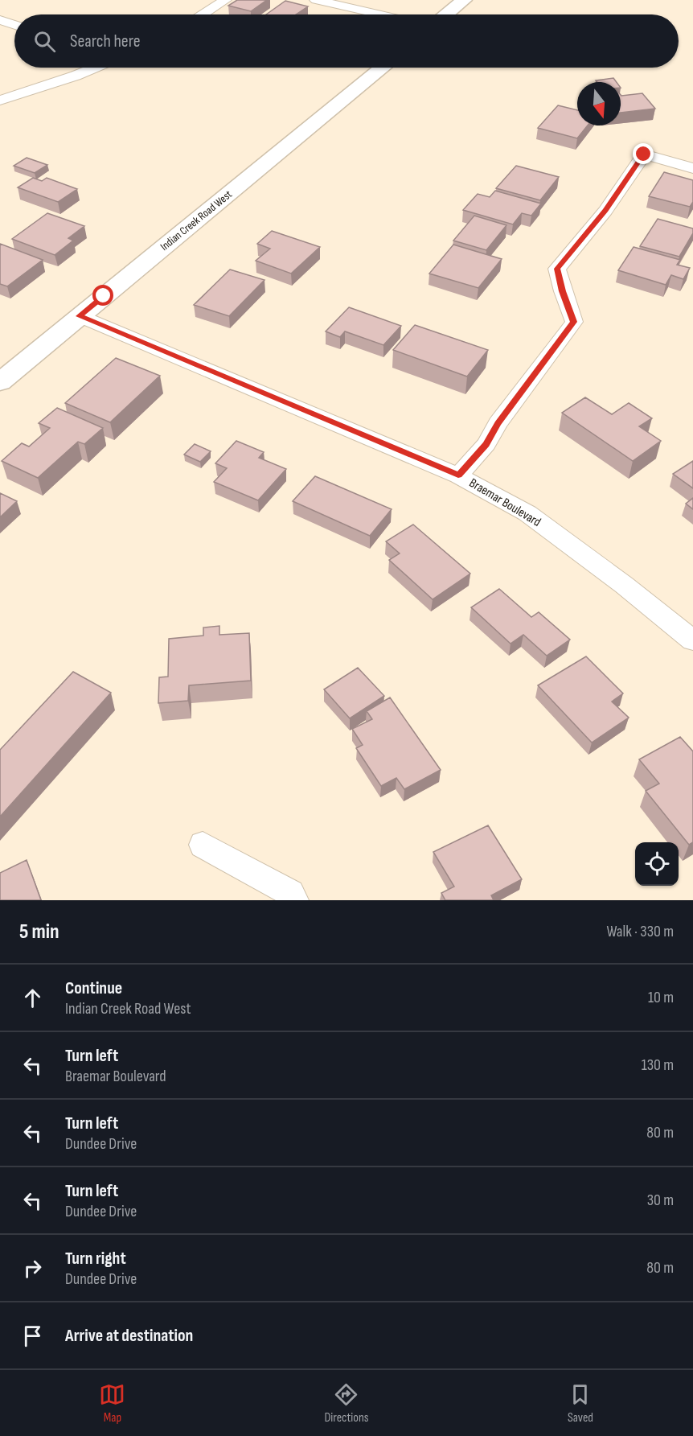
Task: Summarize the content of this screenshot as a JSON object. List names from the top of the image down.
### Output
{
  "streets": {
    "street": ["Indian Creek Road West", "Braemar Boulevard"]
  },
  "crossings": [
    ["Indian Creek Road West", "Braemar Boulevard"]
  ],
  "north": "bottom",
  "page": {
    "search": "Search here",
    "heading": ["5 min", "Walk · 330 m"],
    "list": [
      ["Continue", "Indian Creek Road West", "10 m"],
      ["Turn left", "Braemar Boulevard", "130 m"],
      ["Turn left", "Dundee Drive", "80 m"],
      ["Turn left", "Dundee Drive", "30 m"],
      ["Turn right", "Dundee Drive", "80 m"],
      "Arrive at destination"
    ],
    "nav": ["Map", "Directions", "Saved"]
  }
}
